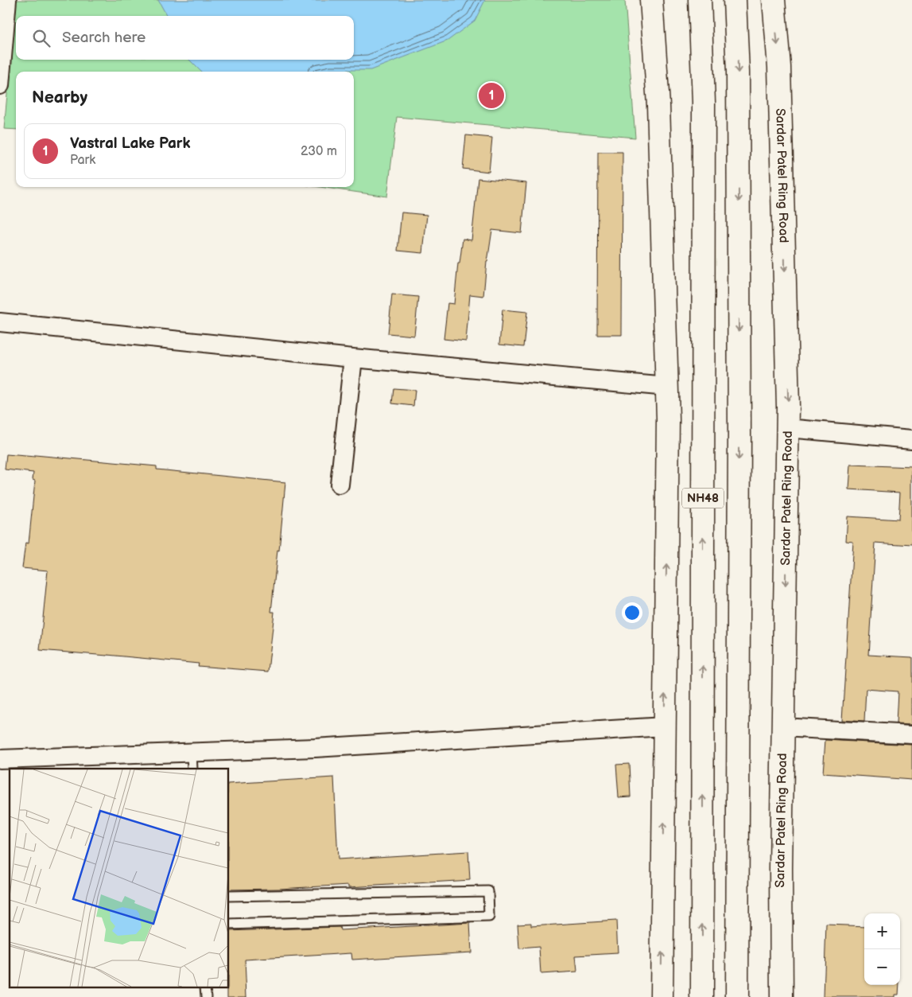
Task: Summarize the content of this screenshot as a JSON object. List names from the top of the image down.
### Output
{
  "streets": {
    "main road": ["Sardar Patel Ring Road", "NH48"]
  },
  "page": {
    "search": "Search here",
    "heading": "Nearby",
    "pins": "1",
    "list": [
      {
        "mark": "1",
        "name": "Vastral Lake Park",
        "note": "Park",
        "value": "230 m"
      }
    ],
    "map_buttons": ["+", "−"]
  }
}
